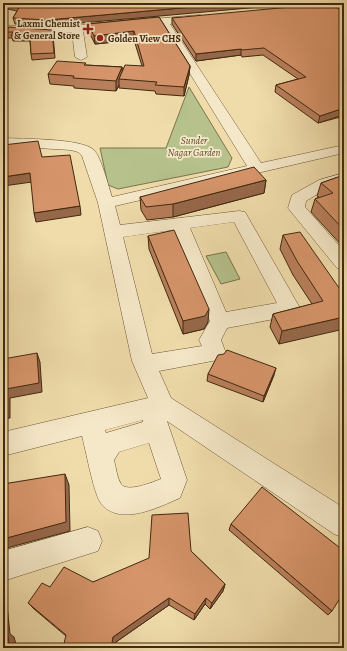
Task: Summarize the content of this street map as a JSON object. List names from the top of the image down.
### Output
{
  "parks": ["Sunder Nagar Garden"],
  "places": {
    "health": ["Laxmi Chemist & General Store"],
    "other": ["Golden View CHS"]
  }
}
